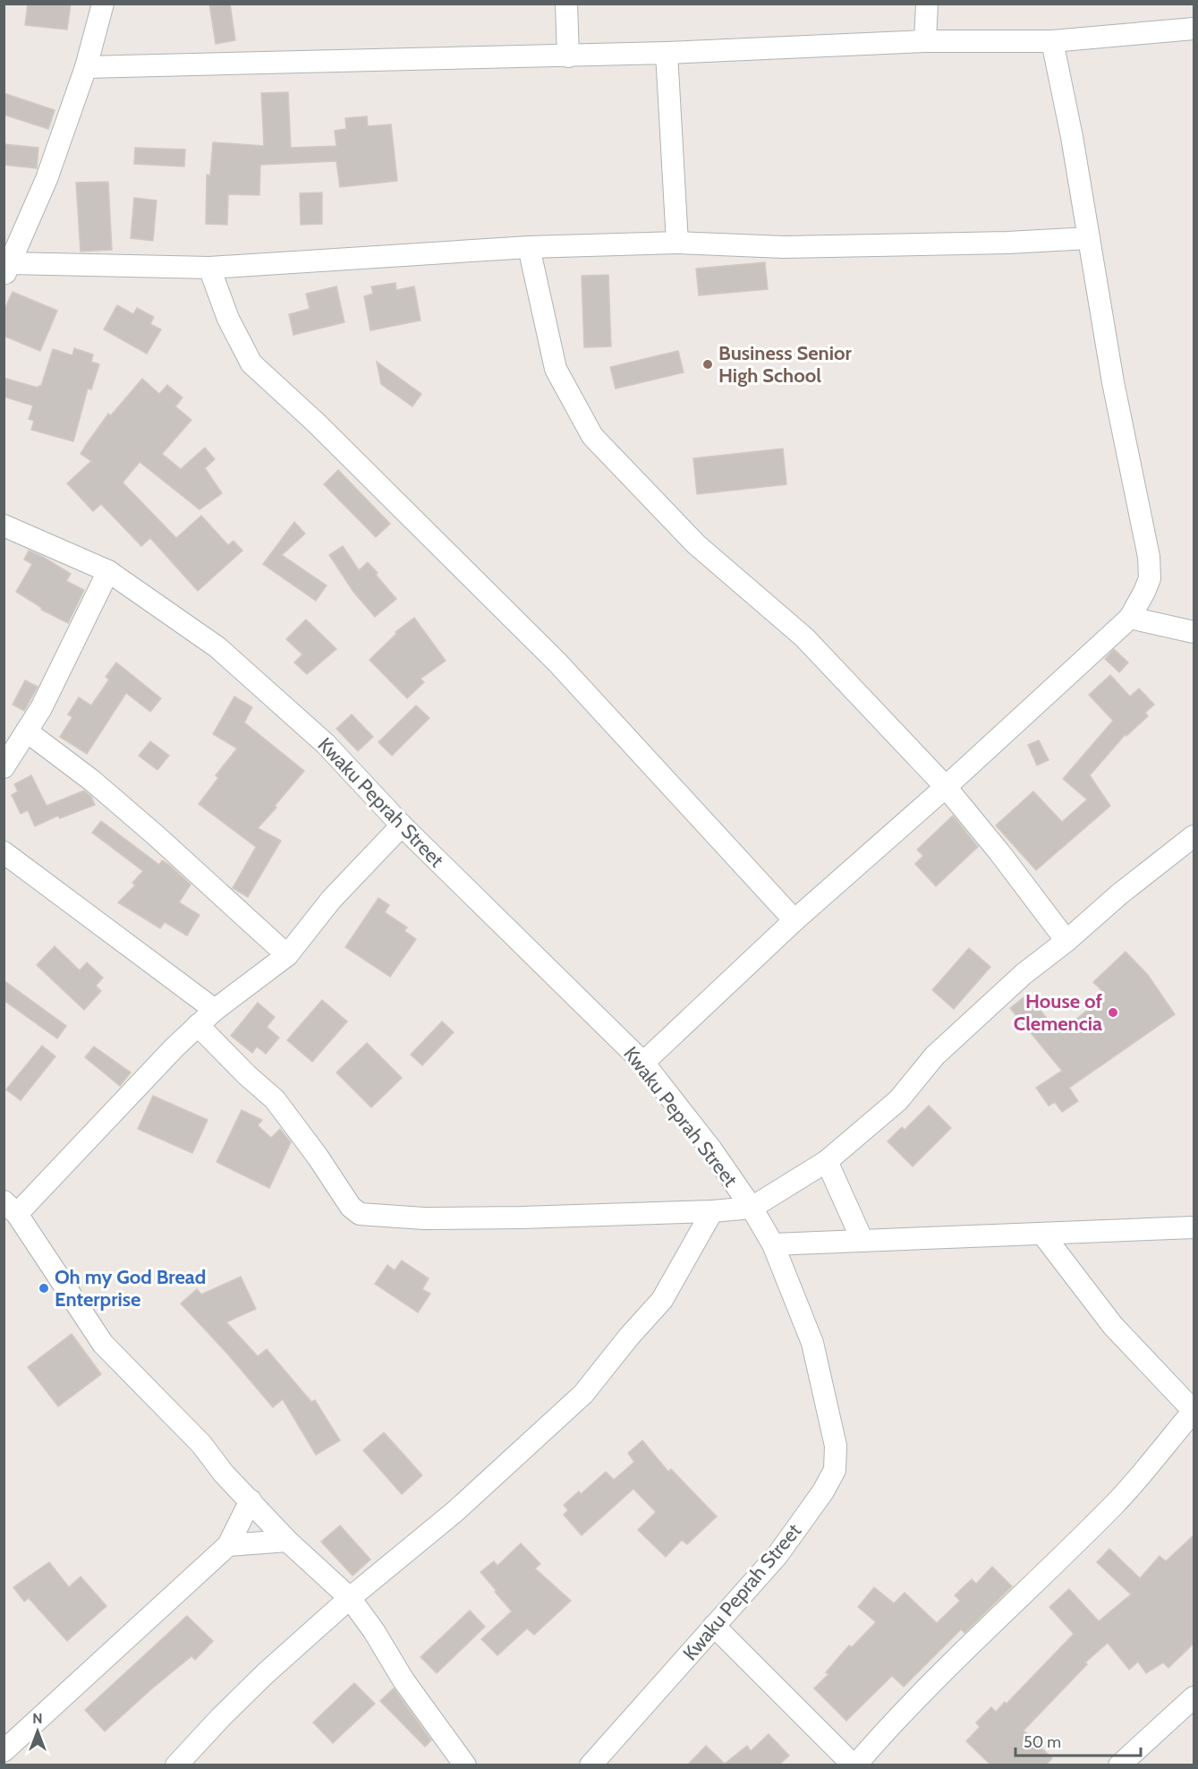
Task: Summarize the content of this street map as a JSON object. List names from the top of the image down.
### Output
{
  "streets": {
    "street": ["Kwaku Peprah Street"]
  },
  "places": ["Business Senior High School", "House of Clemencia", "Oh my God Bread Enterprise"],
  "scale_bar": "50 m",
  "north": "top"
}
